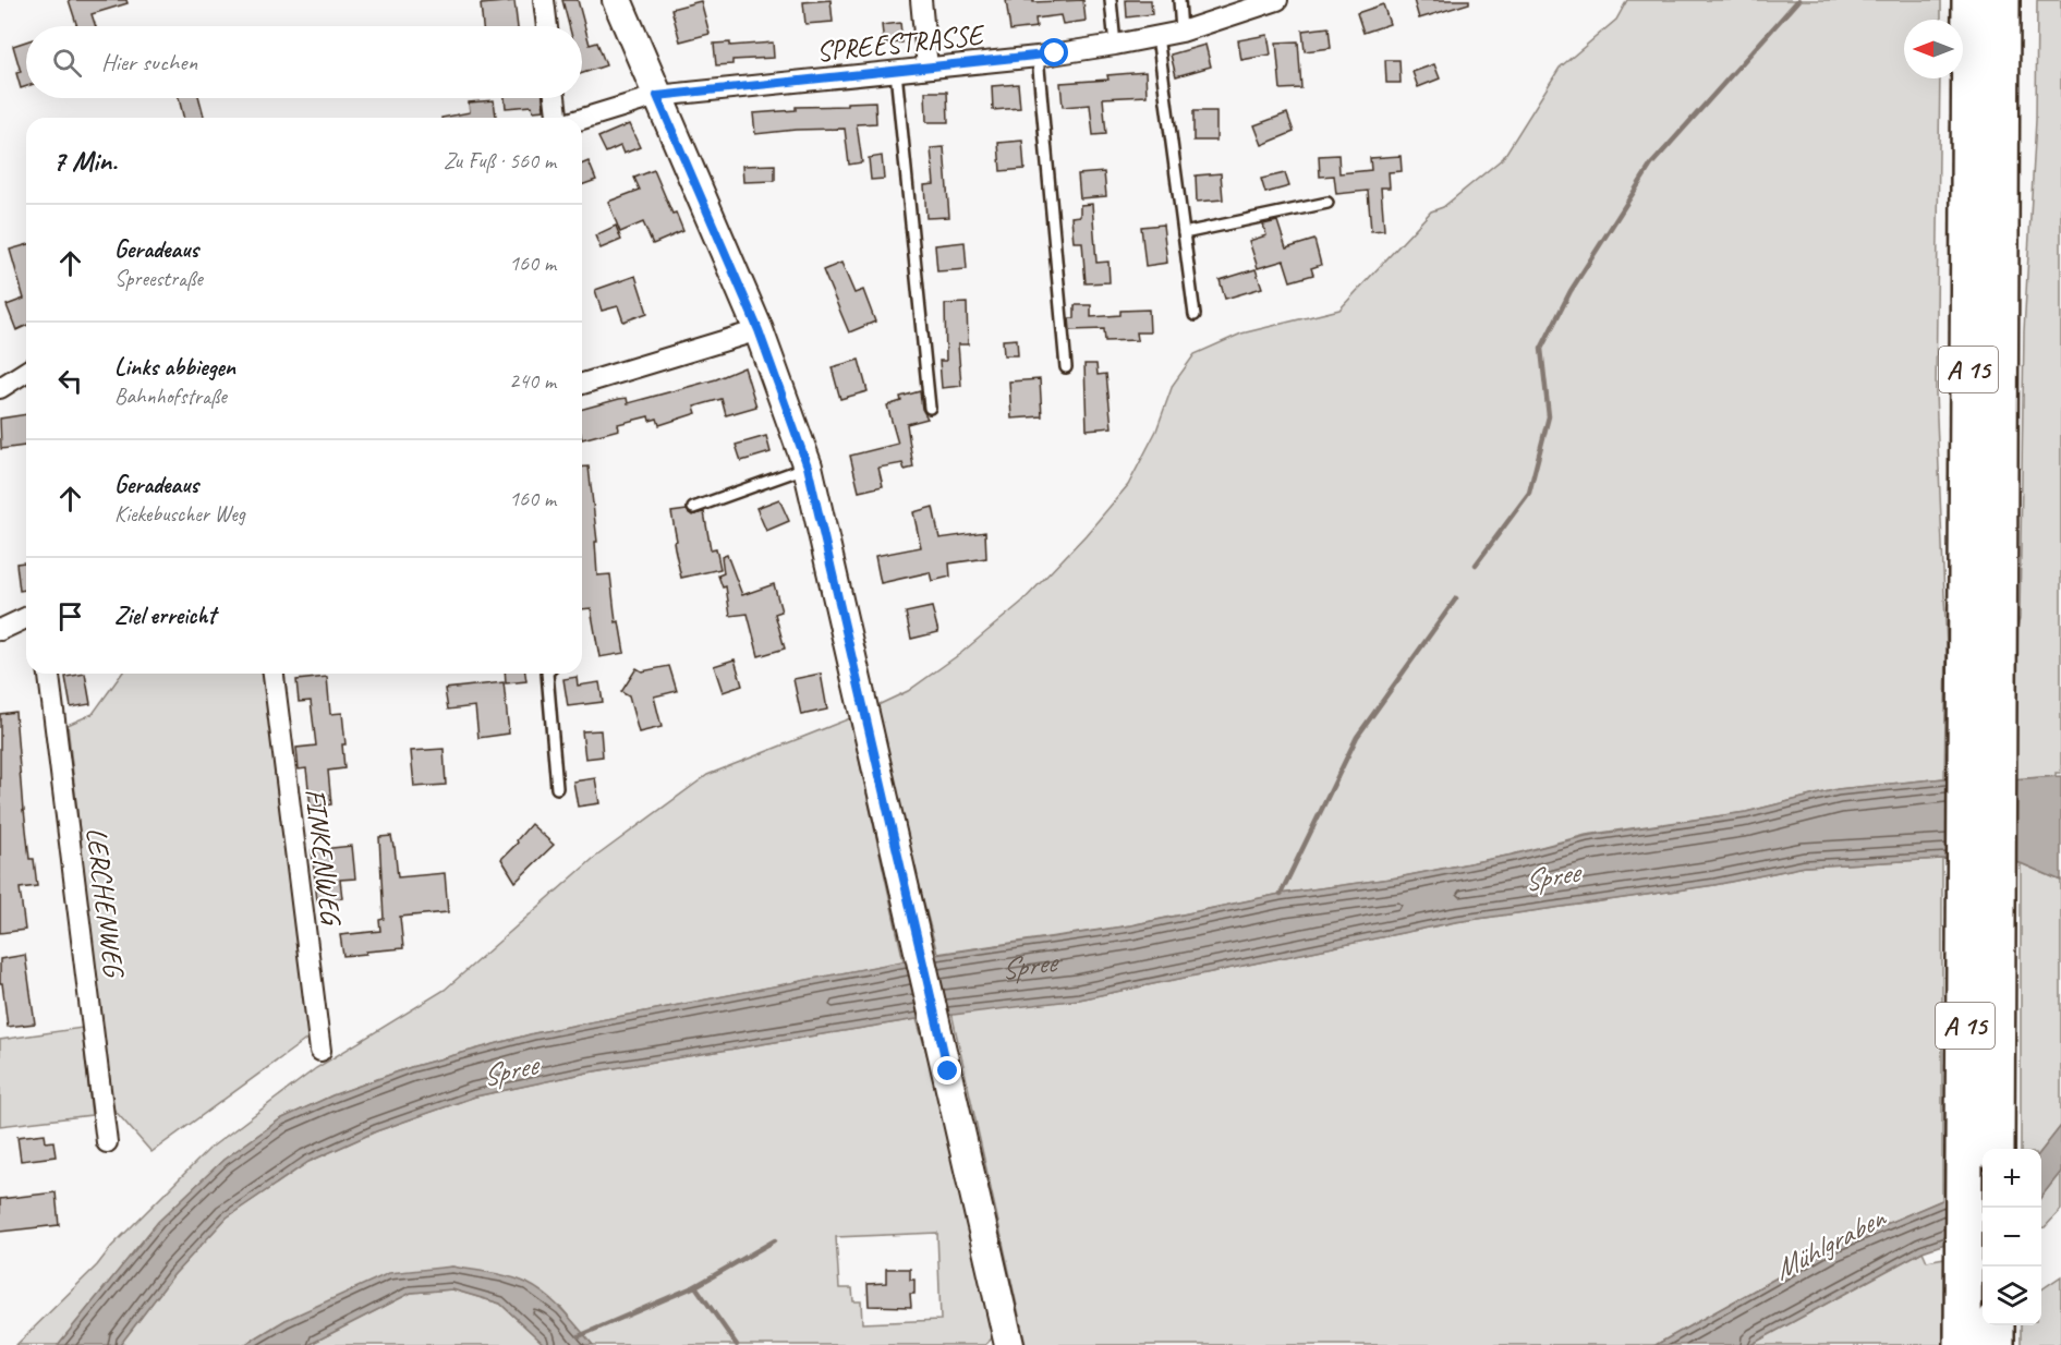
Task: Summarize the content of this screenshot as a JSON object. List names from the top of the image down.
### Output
{
  "streets": {
    "highway": ["A 15"],
    "street": ["SPREESTRASSE", "FINKENWEG", "LERCHENWEG"]
  },
  "water": ["Spree", "Mühlgraben"],
  "north": "left",
  "page": {
    "search": "Hier suchen",
    "heading": ["7 Min.", "Zu Fuß · 560 m"],
    "list": [
      ["Geradeaus", "Spreestraße", "160 m"],
      ["Links abbiegen", "Bahnhofstraße", "240 m"],
      ["Geradeaus", "Kiekebuscher Weg", "160 m"],
      "Ziel erreicht"
    ],
    "map_buttons": ["+", "−"]
  }
}
